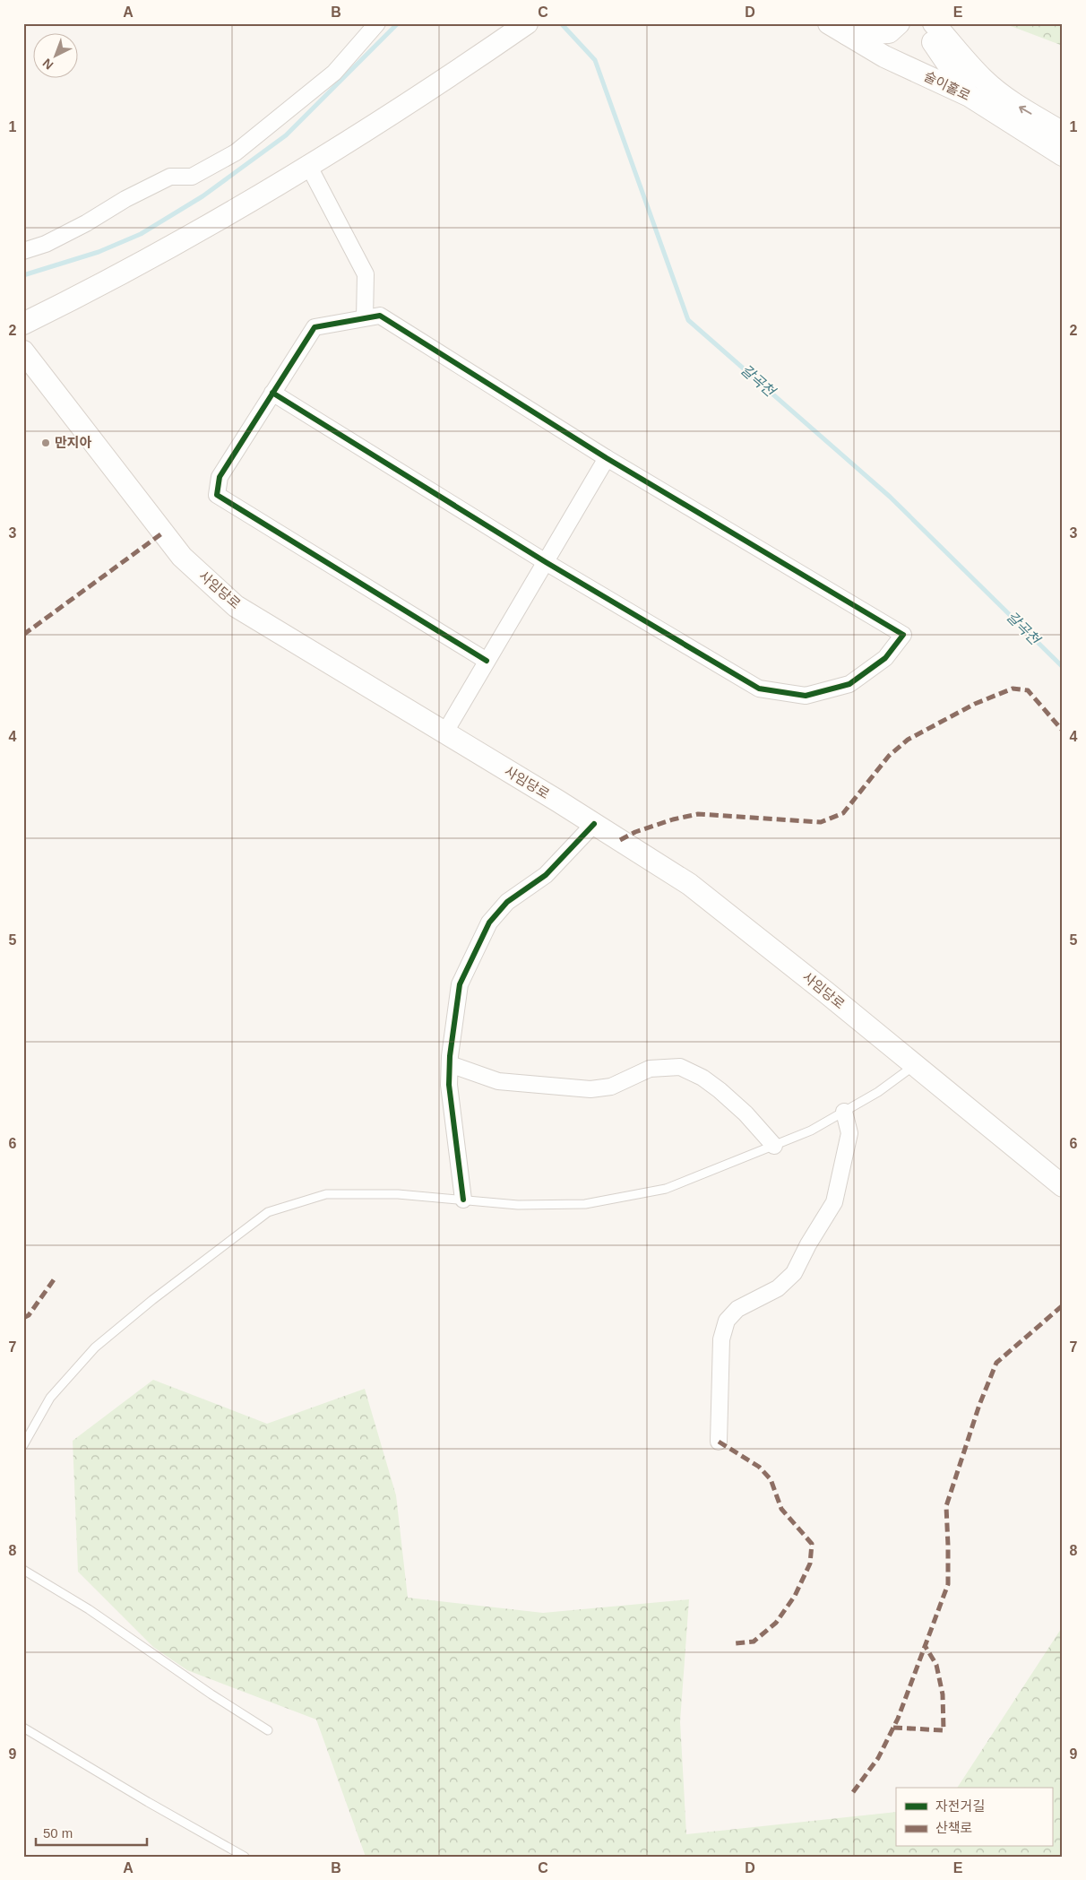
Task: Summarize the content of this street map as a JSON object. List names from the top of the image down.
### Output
{
  "streets": {
    "main road": ["술이홀로", "사임당로"]
  },
  "water": ["갈곡천"],
  "places": ["만지아"],
  "legend": ["자전거길", "산책로"],
  "scale_bar": "50 m",
  "north": "bottom left",
  "grid": {
    "columns": [
      "A",
      "B",
      "C",
      "D",
      "E"
    ],
    "rows": [
      "1",
      "2",
      "3",
      "4",
      "5",
      "6",
      "7",
      "8",
      "9"
    ]
  }
}
